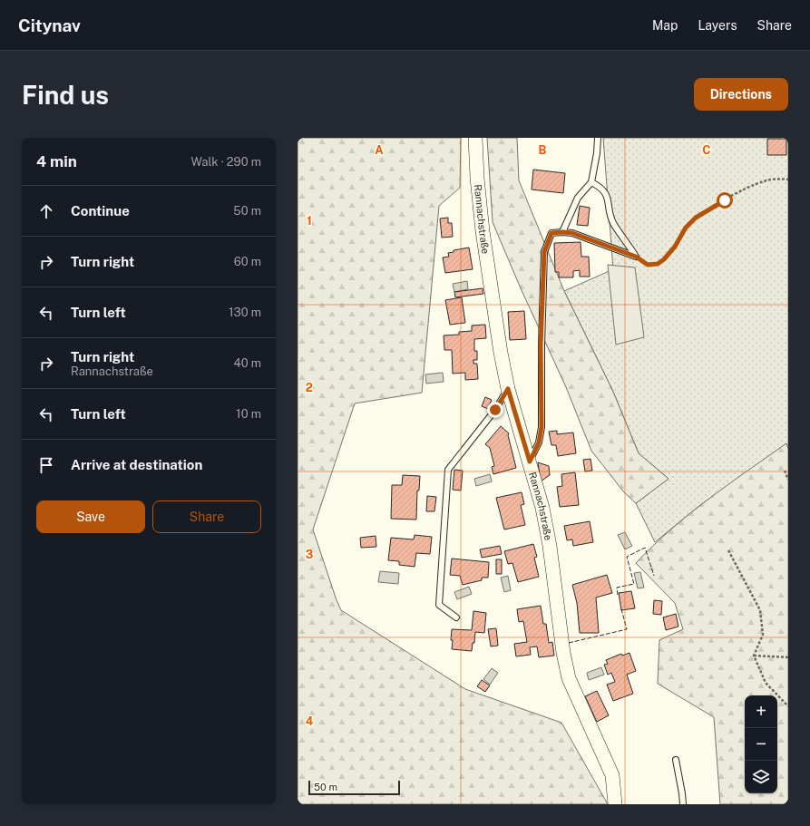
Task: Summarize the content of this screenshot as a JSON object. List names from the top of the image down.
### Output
{
  "streets": {
    "street": ["Rannachstraße"]
  },
  "scale_bar": "50 m",
  "page": {
    "header": "Citynav",
    "nav": ["Map", "Layers", "Share"],
    "buttons": [
      "Directions",
      ["Save", "Share"]
    ],
    "title": "Find us",
    "heading": ["4 min", "Walk · 290 m"],
    "list": [
      ["Continue", "50 m"],
      ["Turn right", "60 m"],
      ["Turn left", "130 m"],
      ["Turn right", "Rannachstraße", "40 m"],
      ["Turn left", "10 m"],
      "Arrive at destination"
    ],
    "map_buttons": ["+", "−"],
    "scale": "50 m"
  },
  "grid": {
    "columns": ["A", "B", "C"],
    "rows": [
      "1",
      "2",
      "3",
      "4"
    ]
  }
}
